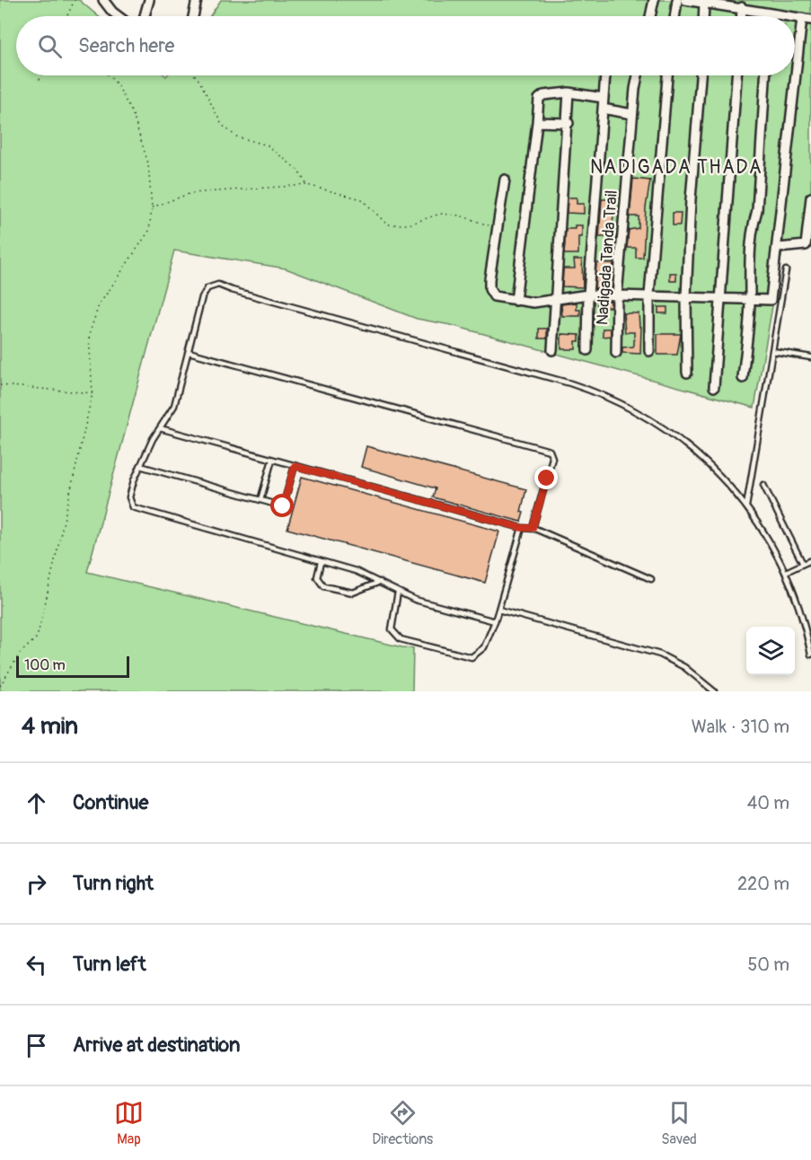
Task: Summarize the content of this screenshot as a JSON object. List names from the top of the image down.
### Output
{
  "streets": {
    "street": ["Nadigada Tanda Trail"]
  },
  "districts": ["NADIGADA THADA"],
  "scale_bar": "100 m",
  "page": {
    "search": "Search here",
    "scale": "100 m",
    "heading": ["4 min", "Walk · 310 m"],
    "list": [
      ["Continue", "40 m"],
      ["Turn right", "220 m"],
      ["Turn left", "50 m"],
      "Arrive at destination"
    ],
    "nav": ["Map", "Directions", "Saved"]
  }
}
